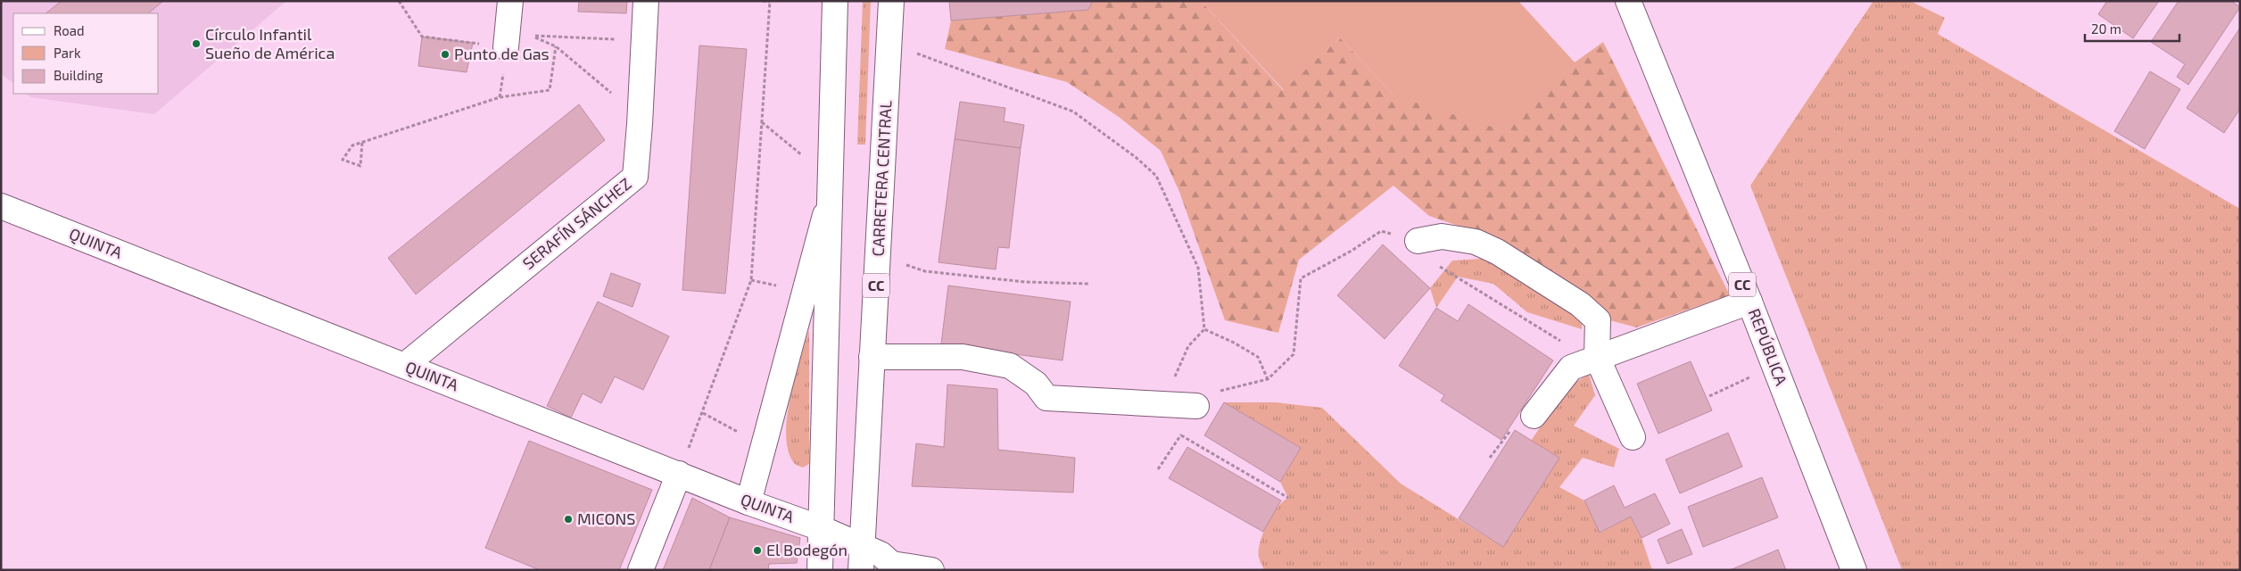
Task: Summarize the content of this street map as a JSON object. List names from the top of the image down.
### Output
{
  "streets": {
    "street": [
      "CARRETERA CENTRAL",
      "SERAFÍN SÁNCHEZ",
      "QUINTA",
      "CC",
      "REPÚBLICA"
    ]
  },
  "crossings": [
    ["CARRETERA CENTRAL", "QUINTA"],
    ["SERAFÍN SÁNCHEZ", "QUINTA"]
  ],
  "places": [
    "Círculo Infantil Sueño de América",
    "Punto de Gas",
    "MICONS",
    "El Bodegón"
  ],
  "legend": ["Road", "Park", "Building"],
  "scale_bar": "20 m"
}
